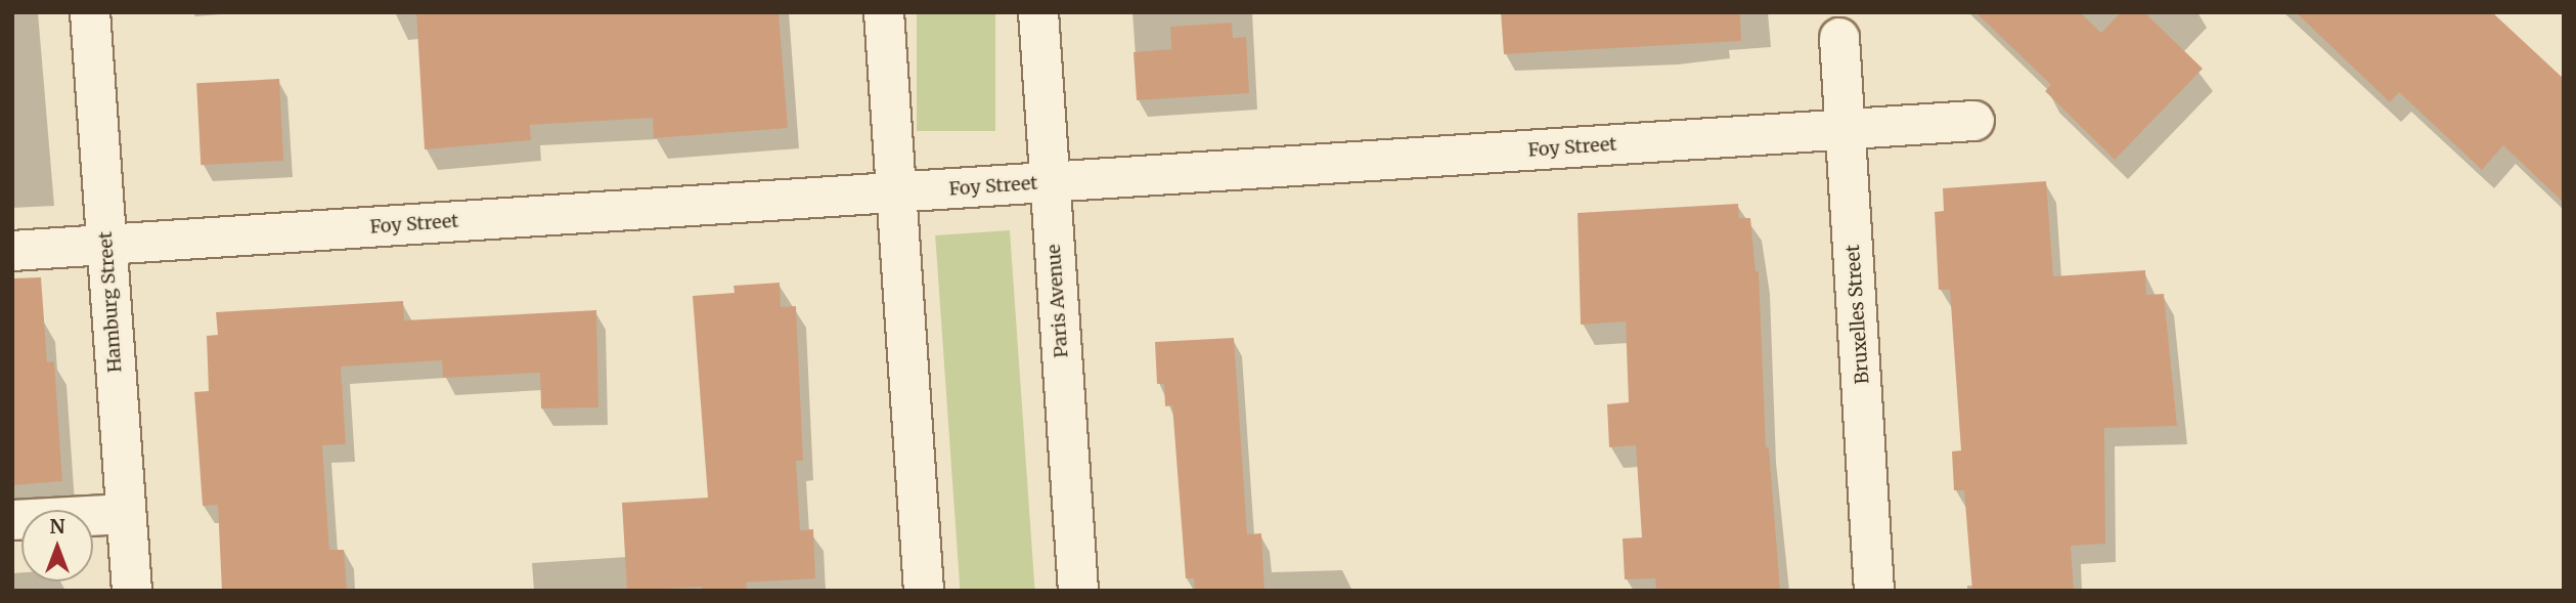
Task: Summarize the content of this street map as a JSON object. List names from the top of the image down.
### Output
{
  "streets": {
    "street": [
      "Foy Street",
      "Paris Avenue",
      "Hamburg Street",
      "Bruxelles Street"
    ]
  },
  "crossings": [
    ["Foy Street", "Paris Avenue"],
    ["Foy Street", "Hamburg Street"],
    ["Foy Street", "Bruxelles Street"]
  ],
  "north": "top"
}
